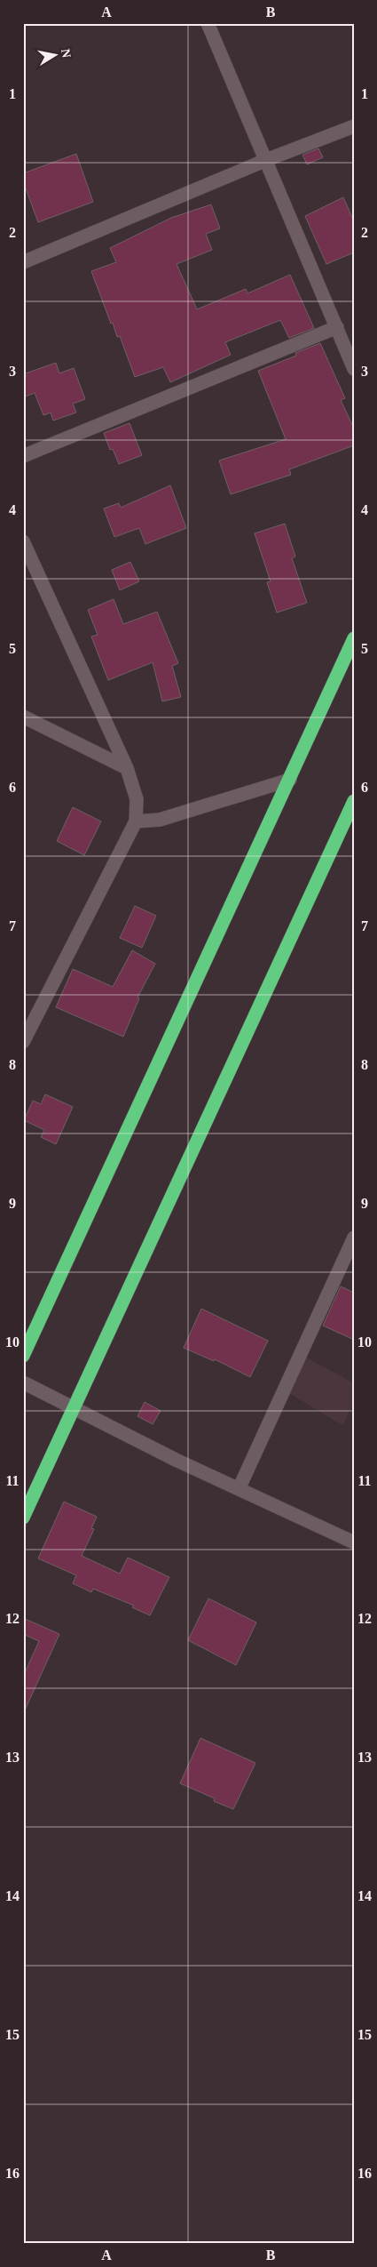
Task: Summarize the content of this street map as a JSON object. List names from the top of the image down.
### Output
{
  "north": "right",
  "grid": {
    "columns": ["A", "B"],
    "rows": [
      "1",
      "2",
      "3",
      "4",
      "5",
      "6",
      "7",
      "8",
      "9",
      "10",
      "11",
      "12",
      "13",
      "14",
      "15",
      "16"
    ]
  }
}
